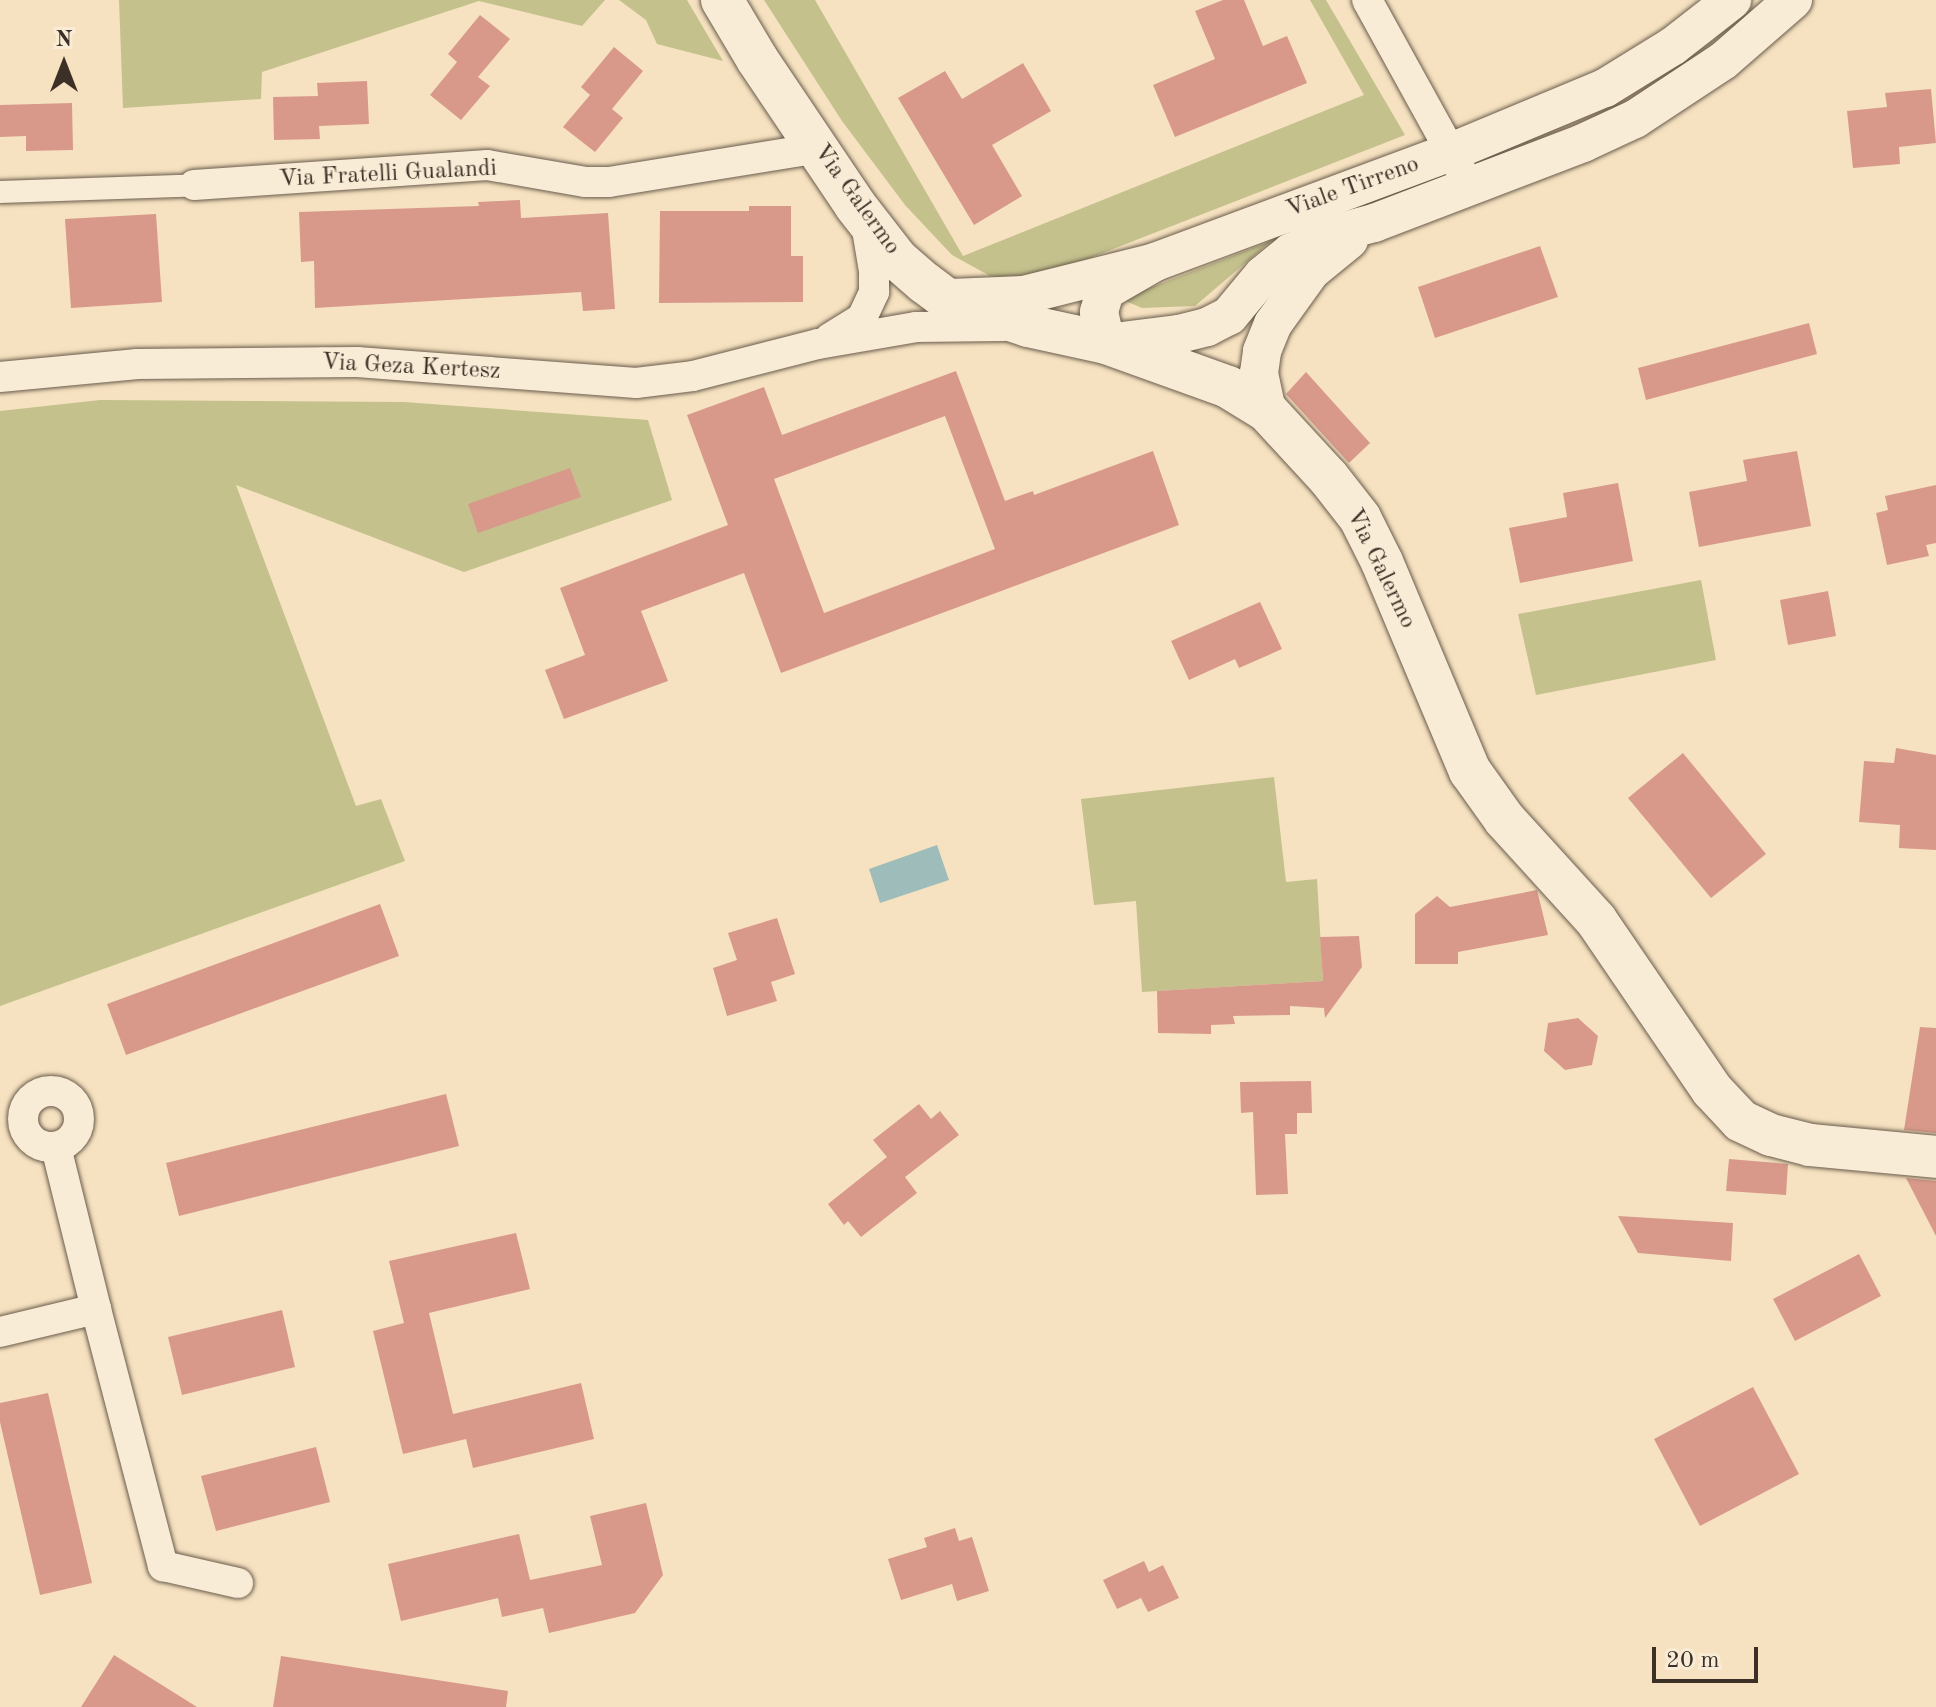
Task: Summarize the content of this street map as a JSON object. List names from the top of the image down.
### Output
{
  "streets": {
    "main road": ["Via Galermo"],
    "street": ["Via Fratelli Gualandi", "Viale Tirreno", "Via Geza Kertesz"]
  },
  "crossings": [
    ["Via Fratelli Gualandi", "Via Galermo"],
    ["Viale Tirreno", "Via Galermo"]
  ],
  "scale_bar": "20 m",
  "north": "top"
}
